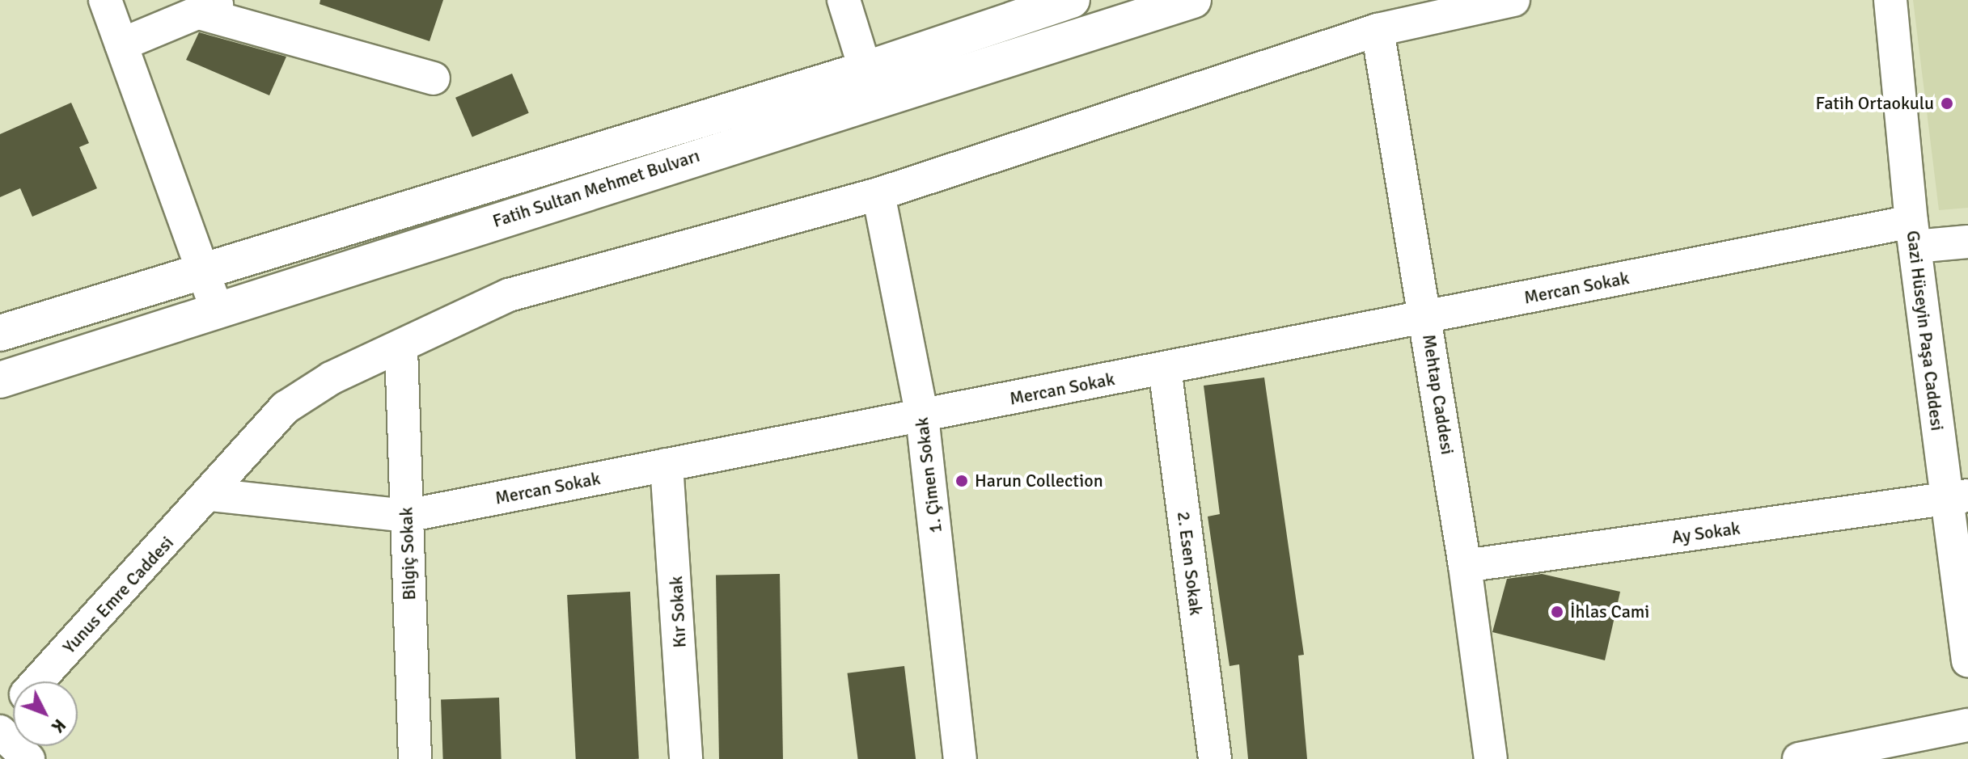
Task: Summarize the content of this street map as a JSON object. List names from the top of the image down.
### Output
{
  "streets": {
    "main road": ["Fatih Sultan Mehmet Bulvarı"],
    "street": [
      "Mercan Sokak",
      "Gazi Hüseyin Paşa Caddesi",
      "Mehtap Caddesi",
      "1. Çimen Sokak",
      "Ay Sokak",
      "Bilgiç Sokak",
      "2. Esen Sokak",
      "Yunus Emre Caddesi",
      "Kır Sokak"
    ]
  },
  "crossings": [
    ["Mercan Sokak", "Gazi Hüseyin Paşa Caddesi"],
    ["Mercan Sokak", "Mehtap Caddesi"],
    ["Mercan Sokak", "1. Çimen Sokak"],
    ["Mercan Sokak", "Bilgiç Sokak"],
    ["Mercan Sokak", "2. Esen Sokak"],
    ["Mercan Sokak", "Yunus Emre Caddesi"],
    ["Mercan Sokak", "Kır Sokak"],
    ["Gazi Hüseyin Paşa Caddesi", "Ay Sokak"],
    ["Mehtap Caddesi", "Ay Sokak"],
    ["Mehtap Caddesi", "Yunus Emre Caddesi"],
    ["1. Çimen Sokak", "Yunus Emre Caddesi"],
    ["Bilgiç Sokak", "Yunus Emre Caddesi"]
  ],
  "places": ["Fatih Ortaokulu", "Harun Collection", "İhlas Cami"],
  "north": "bottom right"
}
